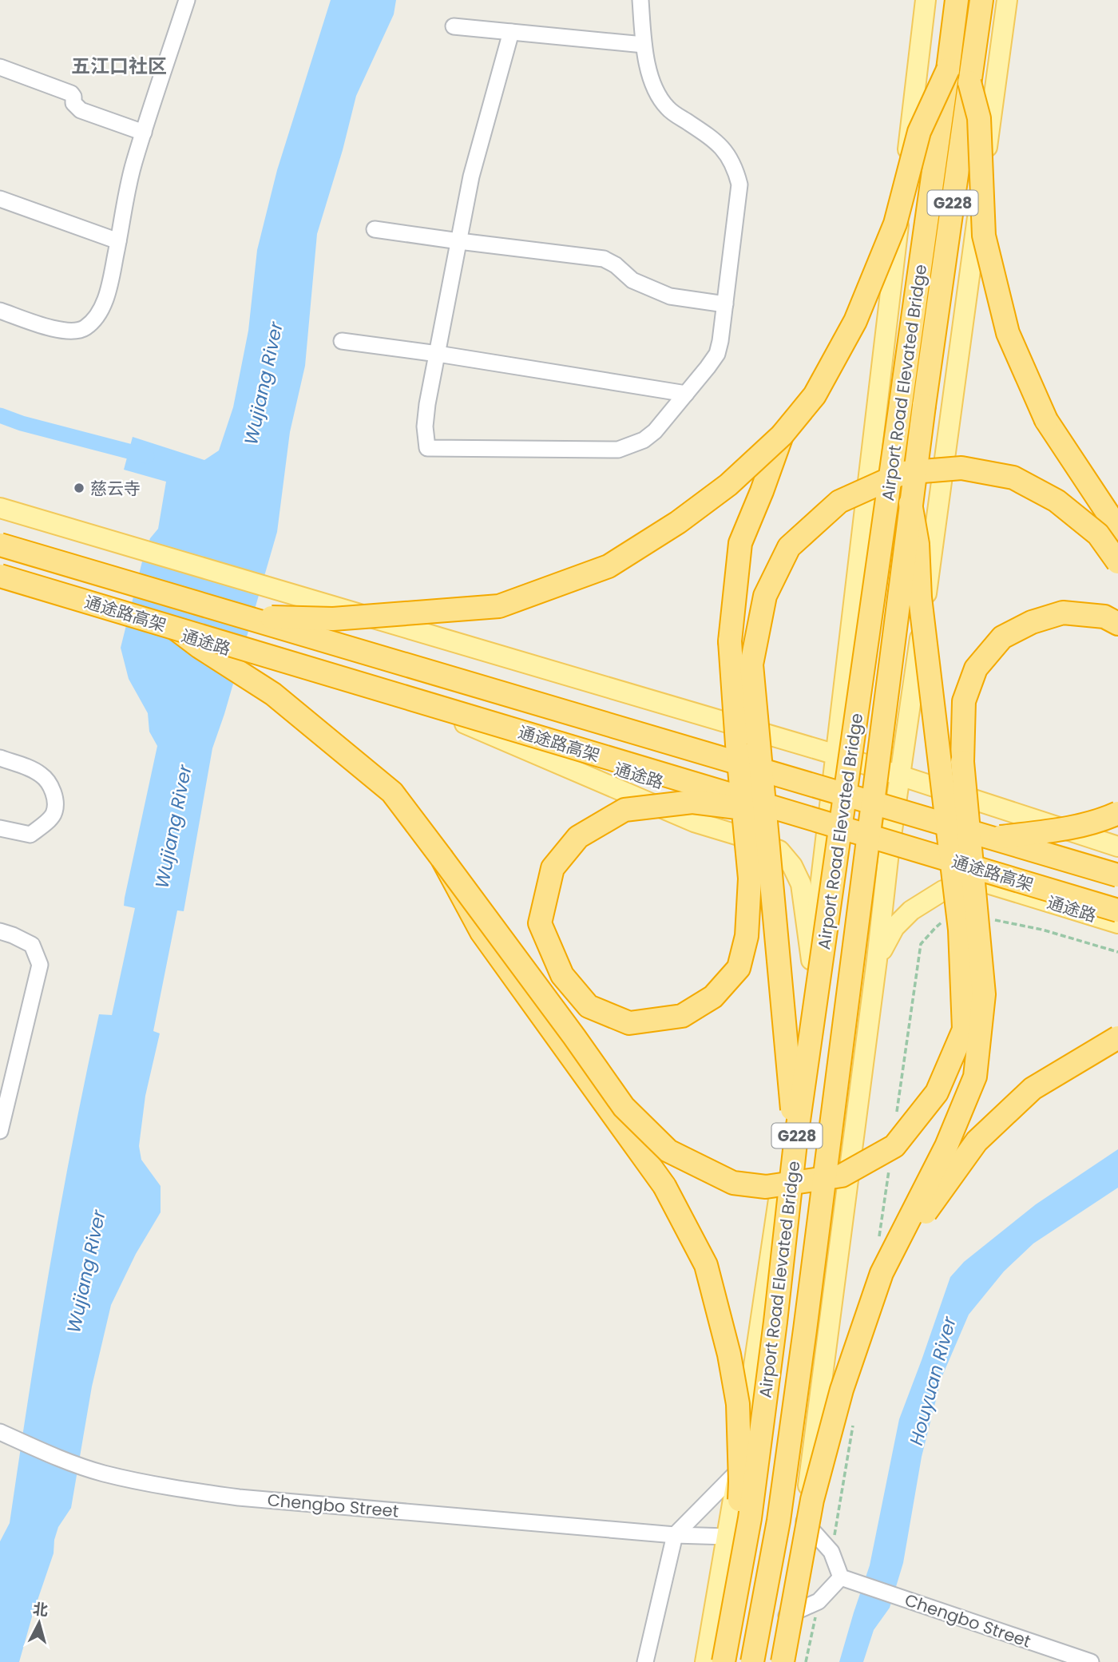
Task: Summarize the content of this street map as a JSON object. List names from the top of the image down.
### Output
{
  "streets": {
    "highway": ["G228", "Airport Road Elevated Bridge", "通途路高架"],
    "main road": ["通途路"],
    "street": ["Chengbo Street"]
  },
  "crossings": [
    ["通途路高架", "通途路"]
  ],
  "districts": ["五江口社区"],
  "water": ["Wujiang River", "Houyuan River"],
  "places": ["慈云寺"],
  "north": "top"
}
